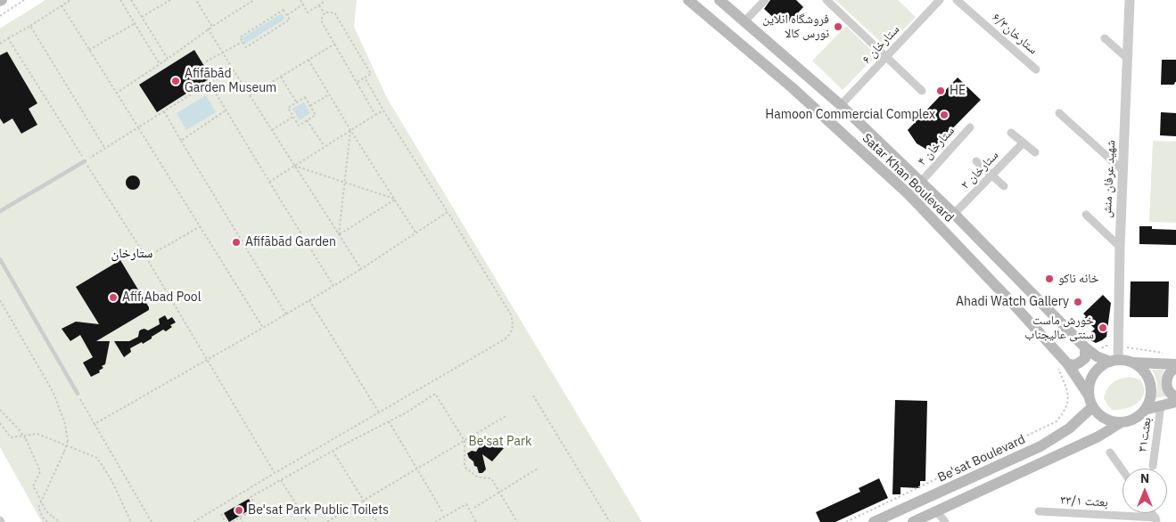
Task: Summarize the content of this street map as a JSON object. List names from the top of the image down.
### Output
{
  "streets": {
    "main road": ["Satar Khan Boulevard", "Be'sat Boulevard"],
    "street": [
      "ستارخان۶/۳",
      "ستارخان ۶",
      "۴ ستارخان",
      "۲ ستارخان",
      "شهید عرفان منش",
      "بعثت۳۱",
      "۳۳/۱ بعثت"
    ]
  },
  "crossings": [
    ["ستارخان ۶", "Satar Khan Boulevard"],
    ["۴ ستارخان", "Satar Khan Boulevard"],
    ["۲ ستارخان", "Satar Khan Boulevard"],
    ["Satar Khan Boulevard", "شهید عرفان منش"],
    ["Satar Khan Boulevard", "Be'sat Boulevard"],
    ["شهید عرفان منش", "Be'sat Boulevard"]
  ],
  "districts": ["ستارخان"],
  "parks": ["Be'sat Park"],
  "places": [
    "فروشگاه انلاین نورس کالا",
    "Afifābād Garden Museum",
    "HE",
    "Hamoon Commercial Complex",
    "Afifābād Garden",
    "خانه ناکو",
    "Afif Abad Pool",
    "Ahadi Watch Gallery",
    "خورش ماست سنتی عالیجناب",
    "Be'sat Park Public Toilets"
  ],
  "north": "top"
}
